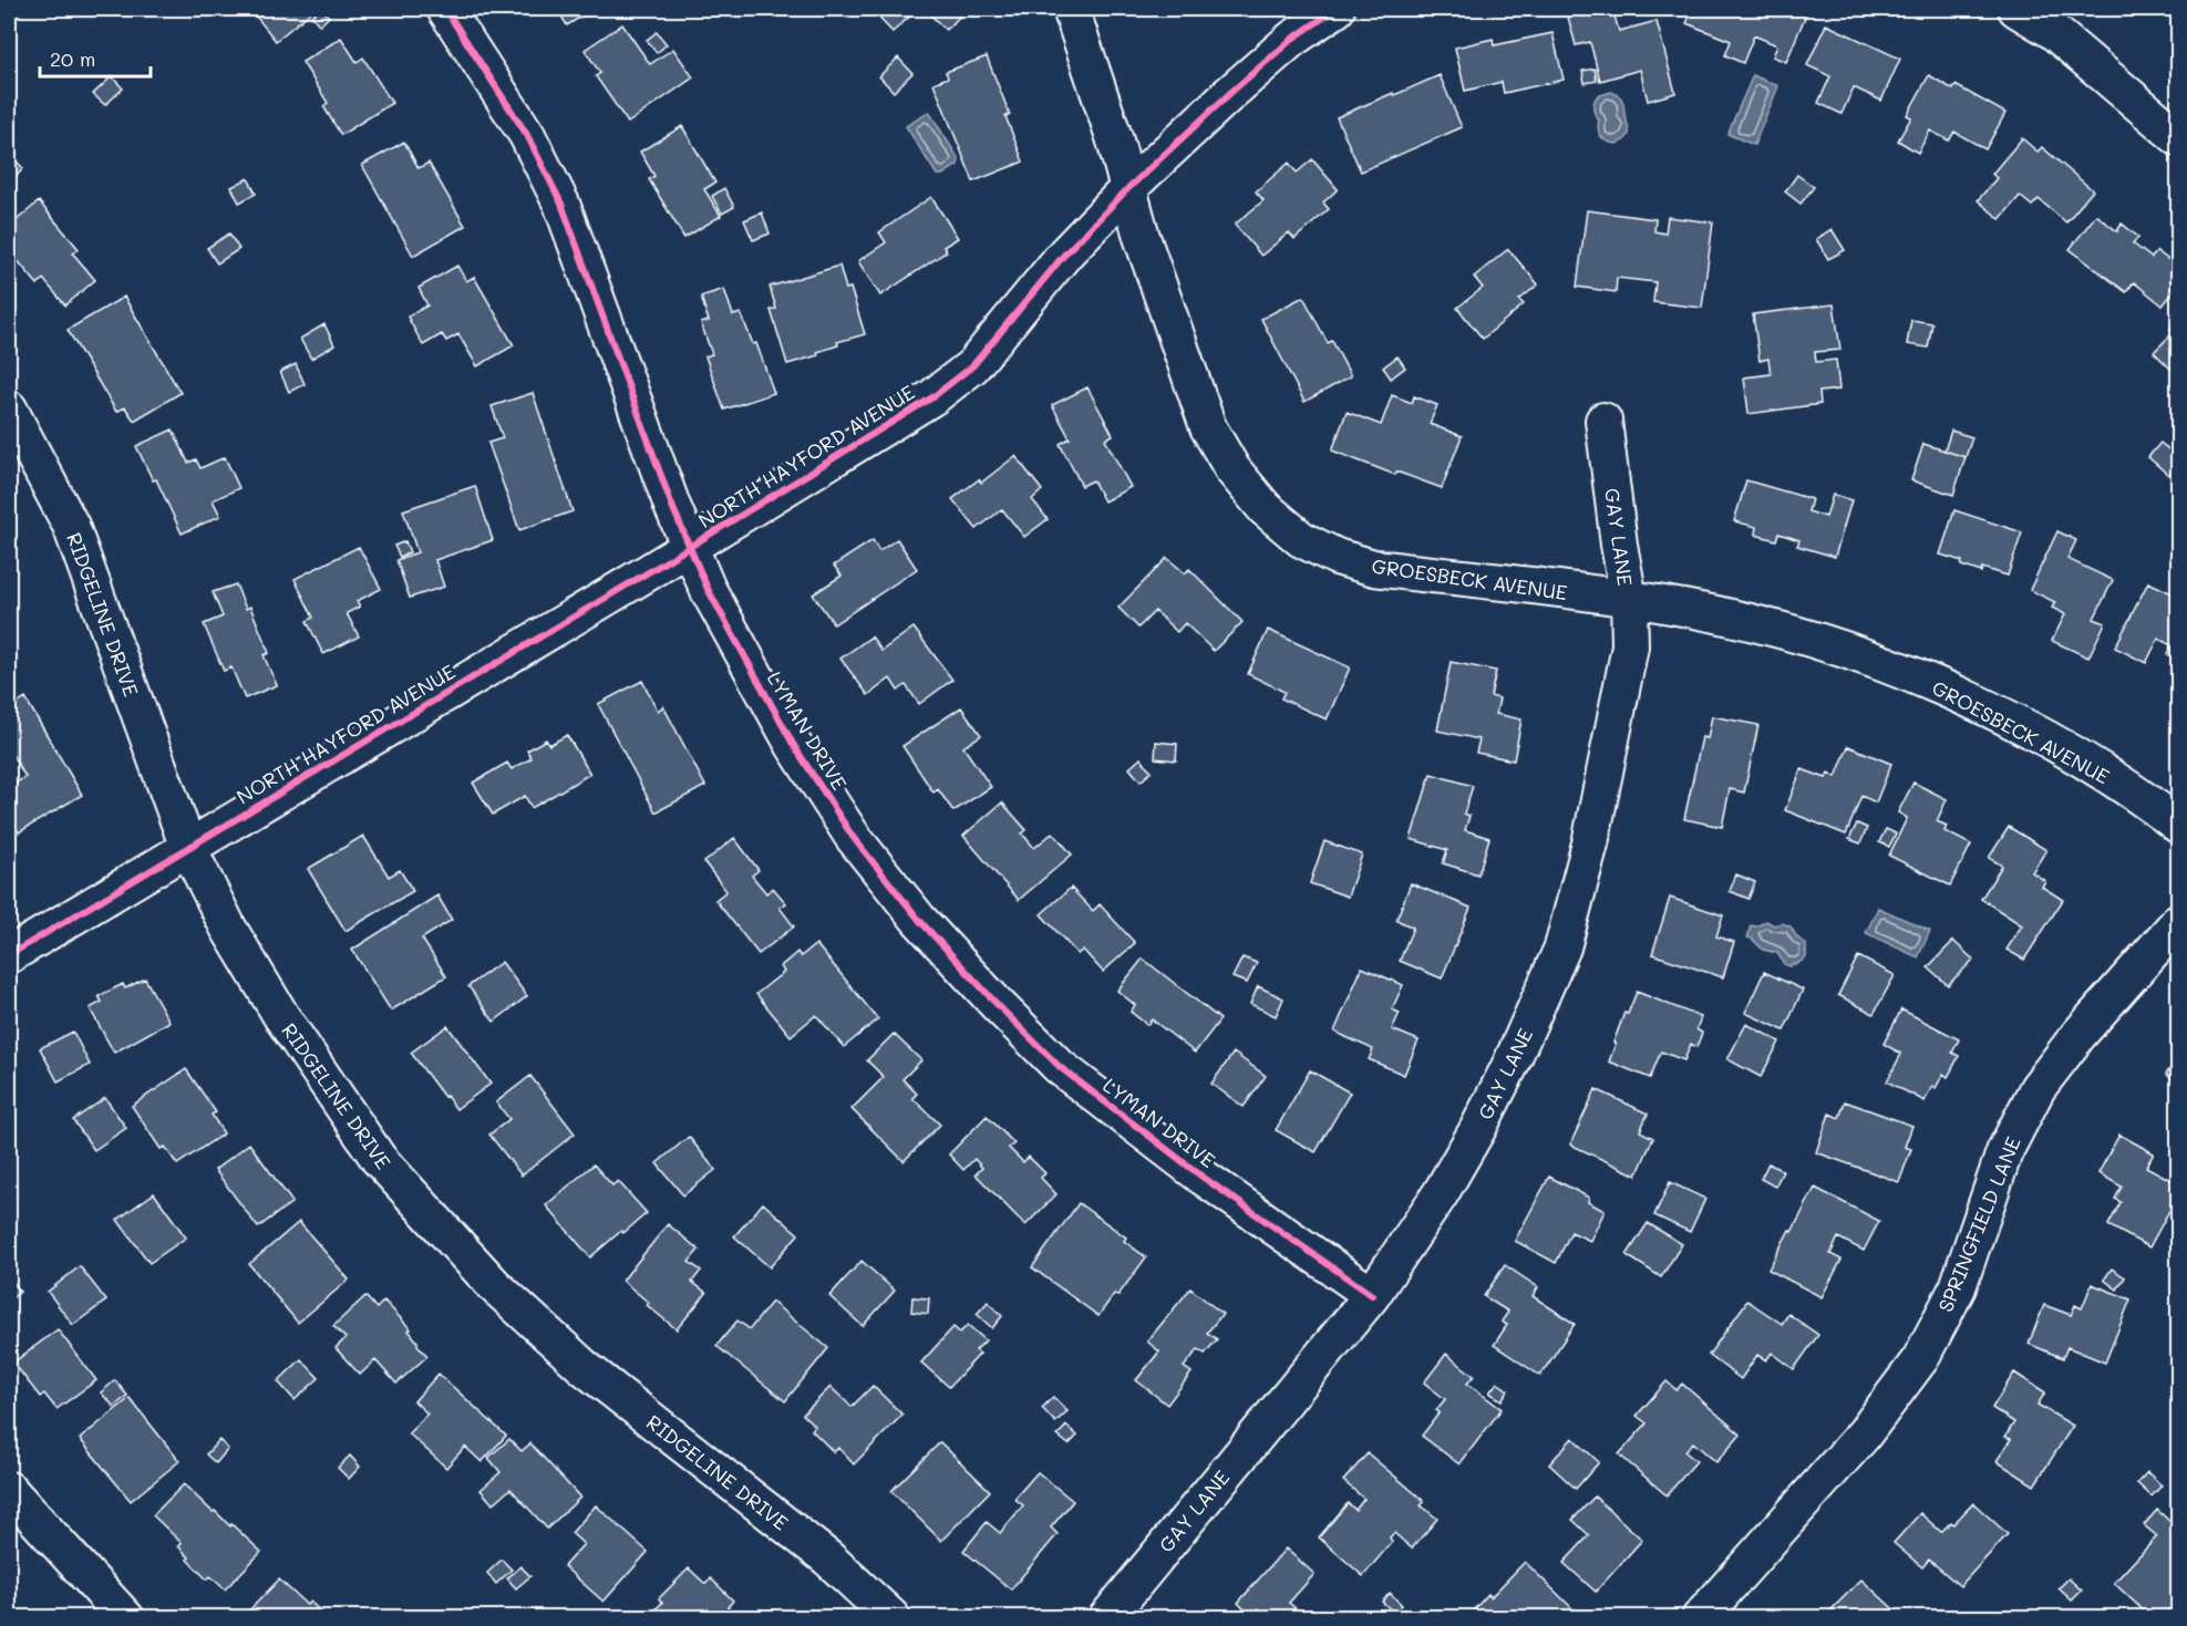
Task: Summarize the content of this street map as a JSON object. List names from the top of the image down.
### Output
{
  "streets": {
    "street": [
      "NORTH HAYFORD AVENUE",
      "GAY LANE",
      "GROESBECK AVENUE",
      "RIDGELINE DRIVE",
      "LYMAN DRIVE",
      "SPRINGFIELD LANE"
    ]
  },
  "crossings": [
    ["NORTH HAYFORD AVENUE", "GROESBECK AVENUE"],
    ["NORTH HAYFORD AVENUE", "RIDGELINE DRIVE"],
    ["NORTH HAYFORD AVENUE", "LYMAN DRIVE"],
    ["GAY LANE", "GROESBECK AVENUE"],
    ["GAY LANE", "LYMAN DRIVE"]
  ],
  "scale_bar": "20 m"
}
